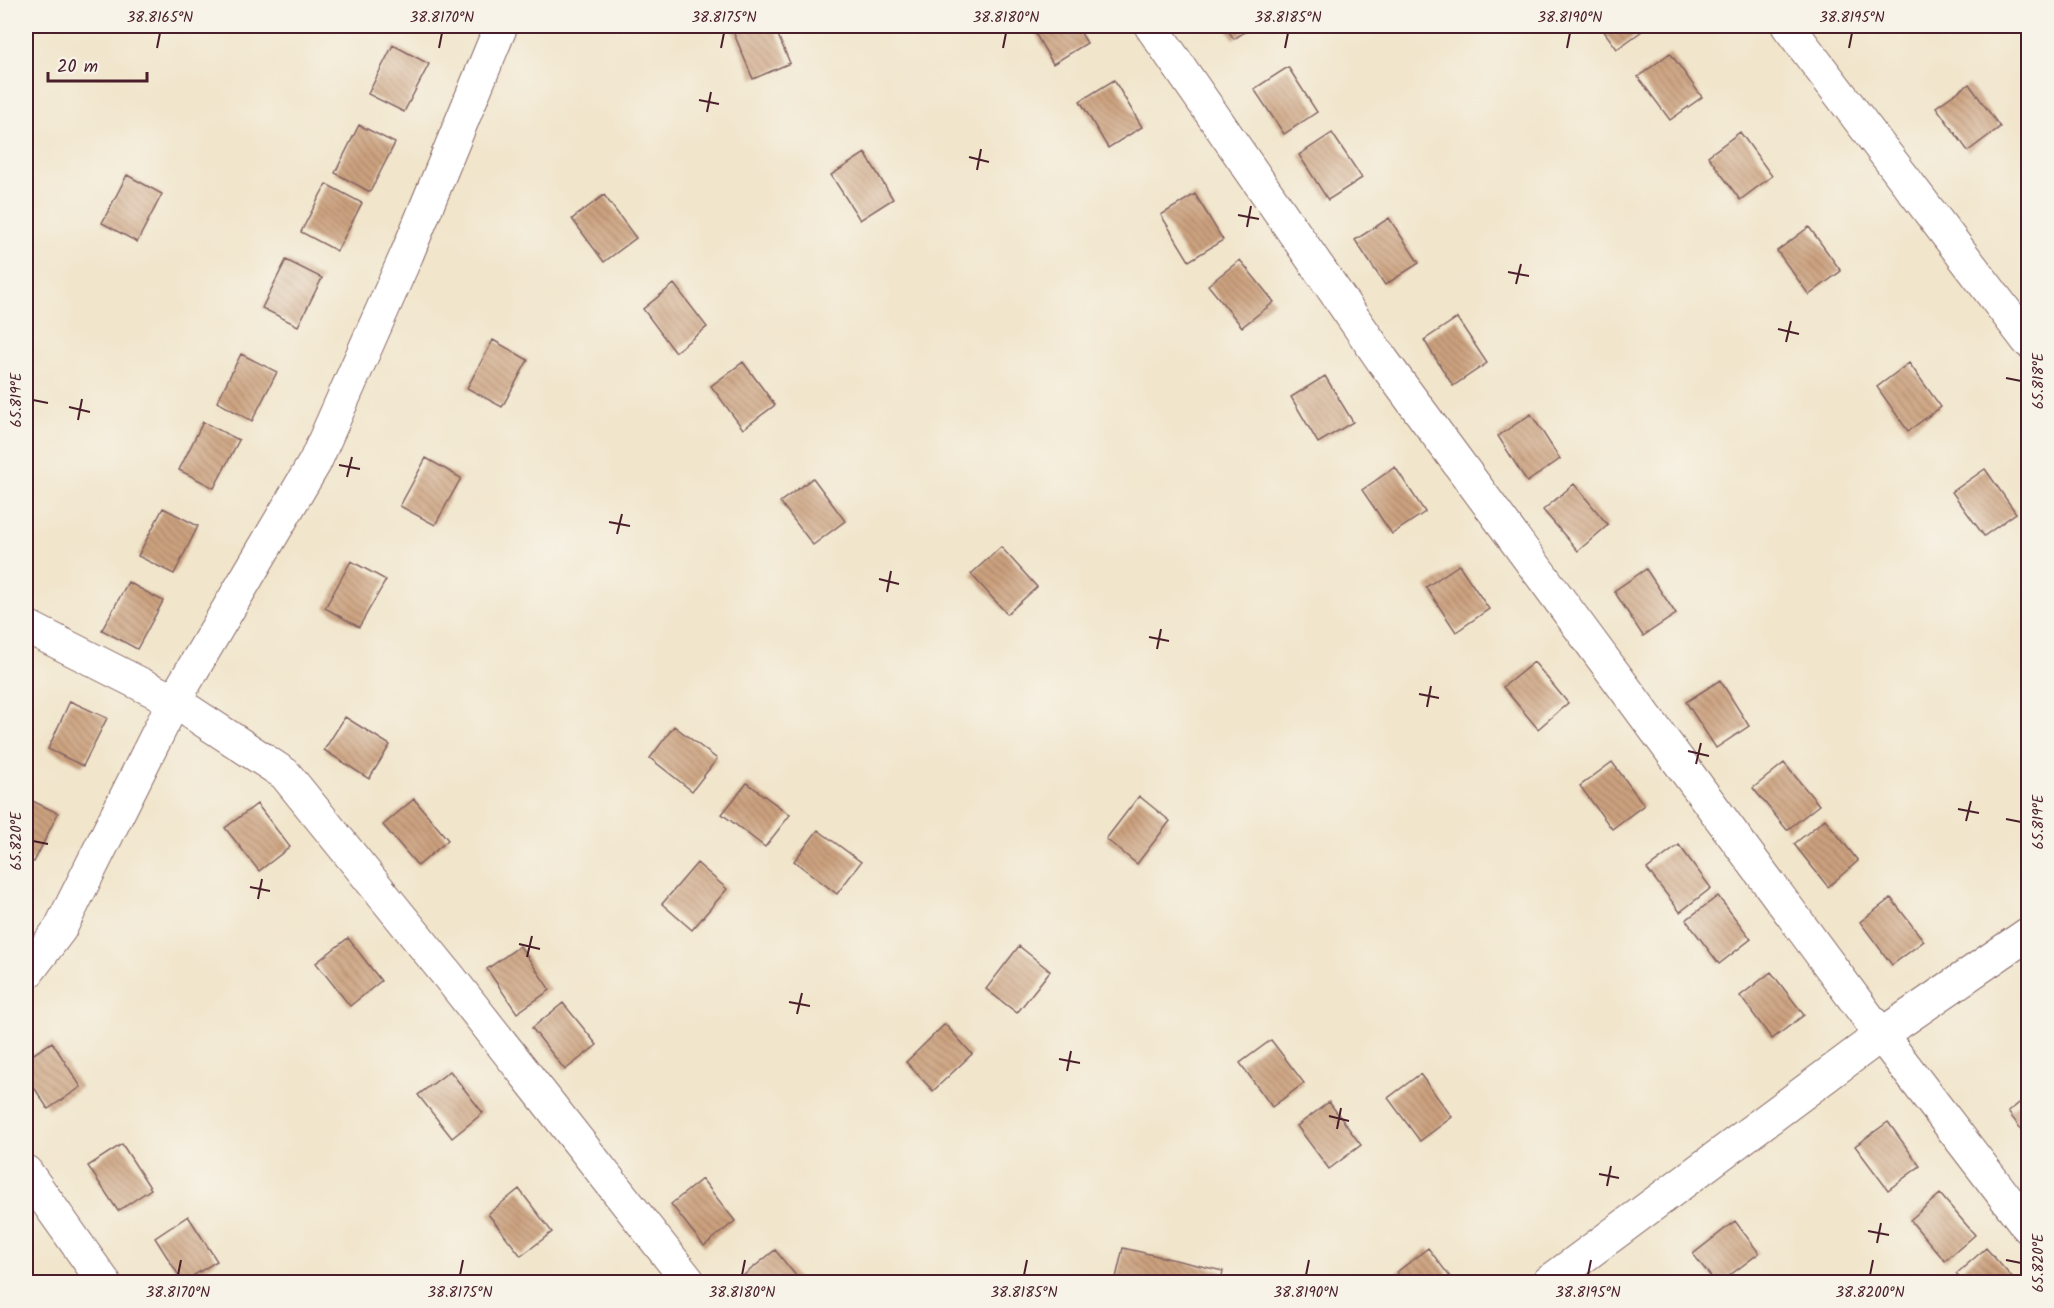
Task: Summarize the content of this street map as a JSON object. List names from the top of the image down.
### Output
{
  "scale_bar": "20 m",
  "coordinates": [
    "38.8165°N",
    "38.8170°N",
    "38.8175°N",
    "38.8180°N",
    "38.8185°N",
    "38.8190°N",
    "38.8195°N",
    "65.818°E",
    "65.819°E",
    "65.820°E",
    "38.8200°N"
  ]
}
